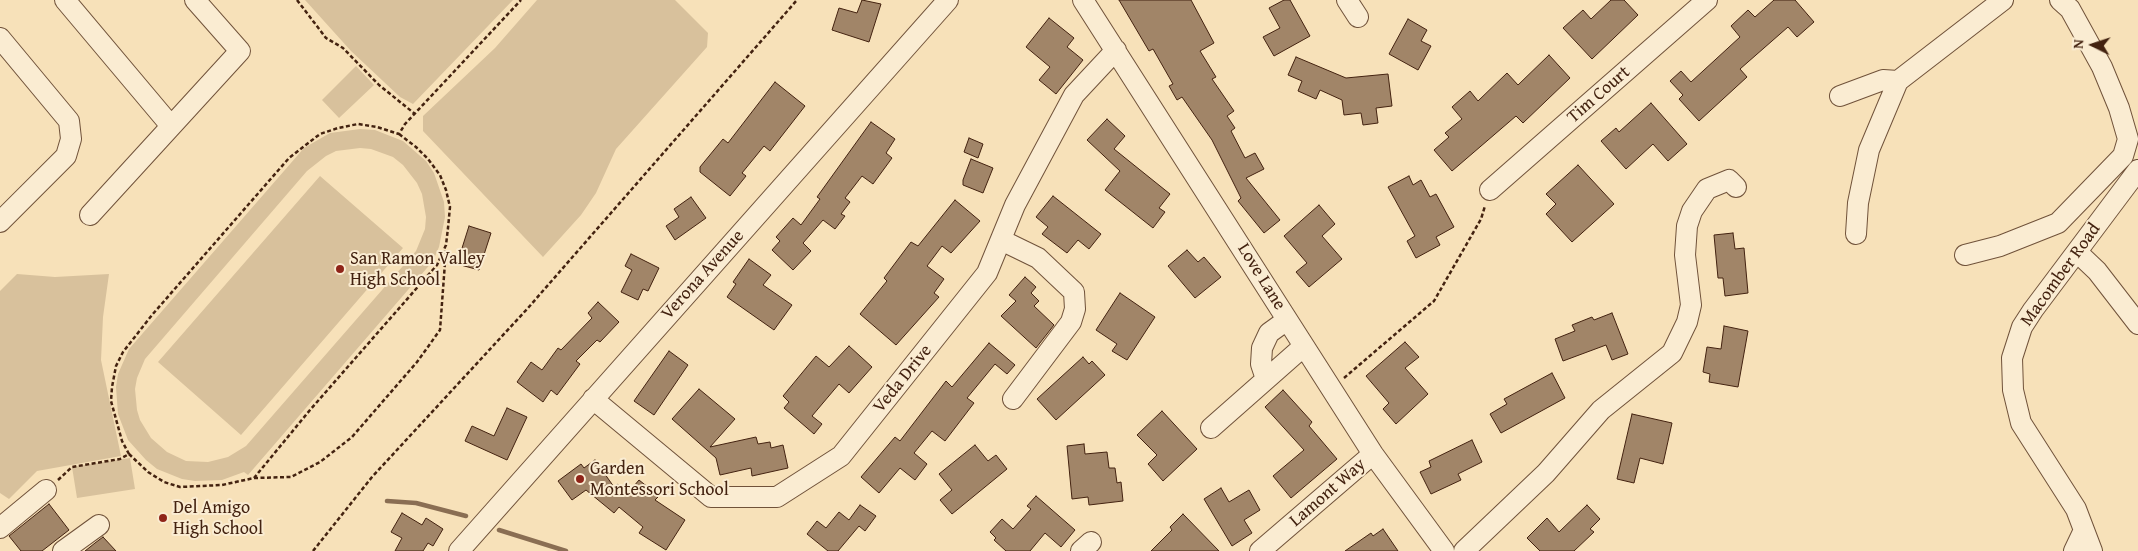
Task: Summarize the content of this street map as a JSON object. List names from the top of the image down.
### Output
{
  "streets": {
    "street": [
      "Tim Court",
      "Verona Avenue",
      "Macomber Road",
      "Love Lane",
      "Veda Drive",
      "Lamont Way"
    ]
  },
  "crossings": [
    ["Verona Avenue", "Veda Drive"],
    ["Love Lane", "Veda Drive"],
    ["Love Lane", "Lamont Way"]
  ],
  "places": ["San Ramon Valley High School", "Garden Montessori School", "Del Amigo High School"],
  "north": "left"
}
